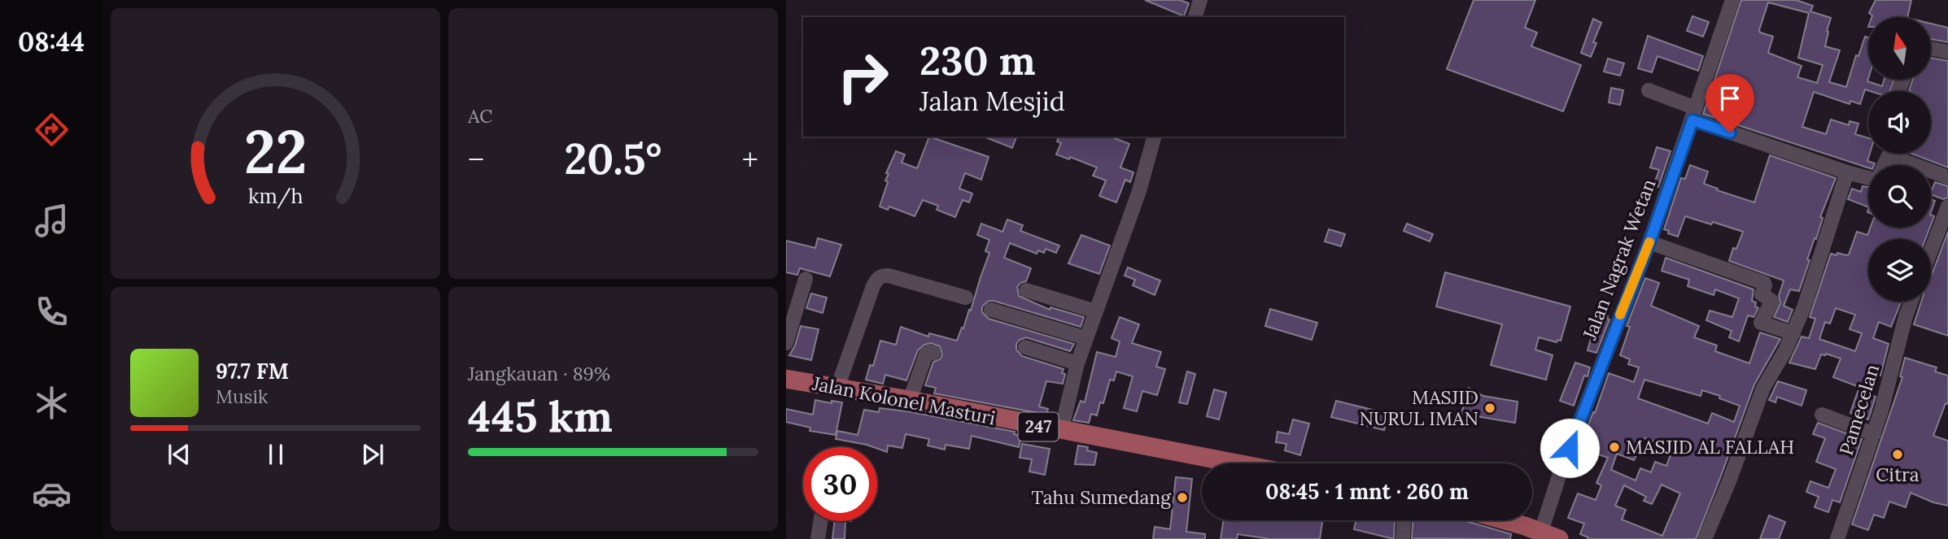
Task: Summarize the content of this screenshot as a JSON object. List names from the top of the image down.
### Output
{
  "streets": {
    "main road": ["Jalan Kolonel Masturi", "247"],
    "street": ["Jalan Nagrak Wetan", "Pamecelan"]
  },
  "places": [
    "MASJID NURUL IMAN",
    "MASJID AL FALLAH",
    "Citra",
    "Tahu Sumedang"
  ],
  "north": "top",
  "page": {
    "tabs": "08:44",
    "tile": [
      "AC",
      ["Jangkauan · 89%", "445 km"]
    ],
    "turn": ["230 m", "Jalan Mesjid"],
    "heat": ["−", "20.5°", "+"],
    "song": ["97.7 FM", "Musik"],
    "limit": "30",
    "trip": "08:45 · 1 mnt · 260 m",
    "gauge": ["22", "km/h"]
  }
}
